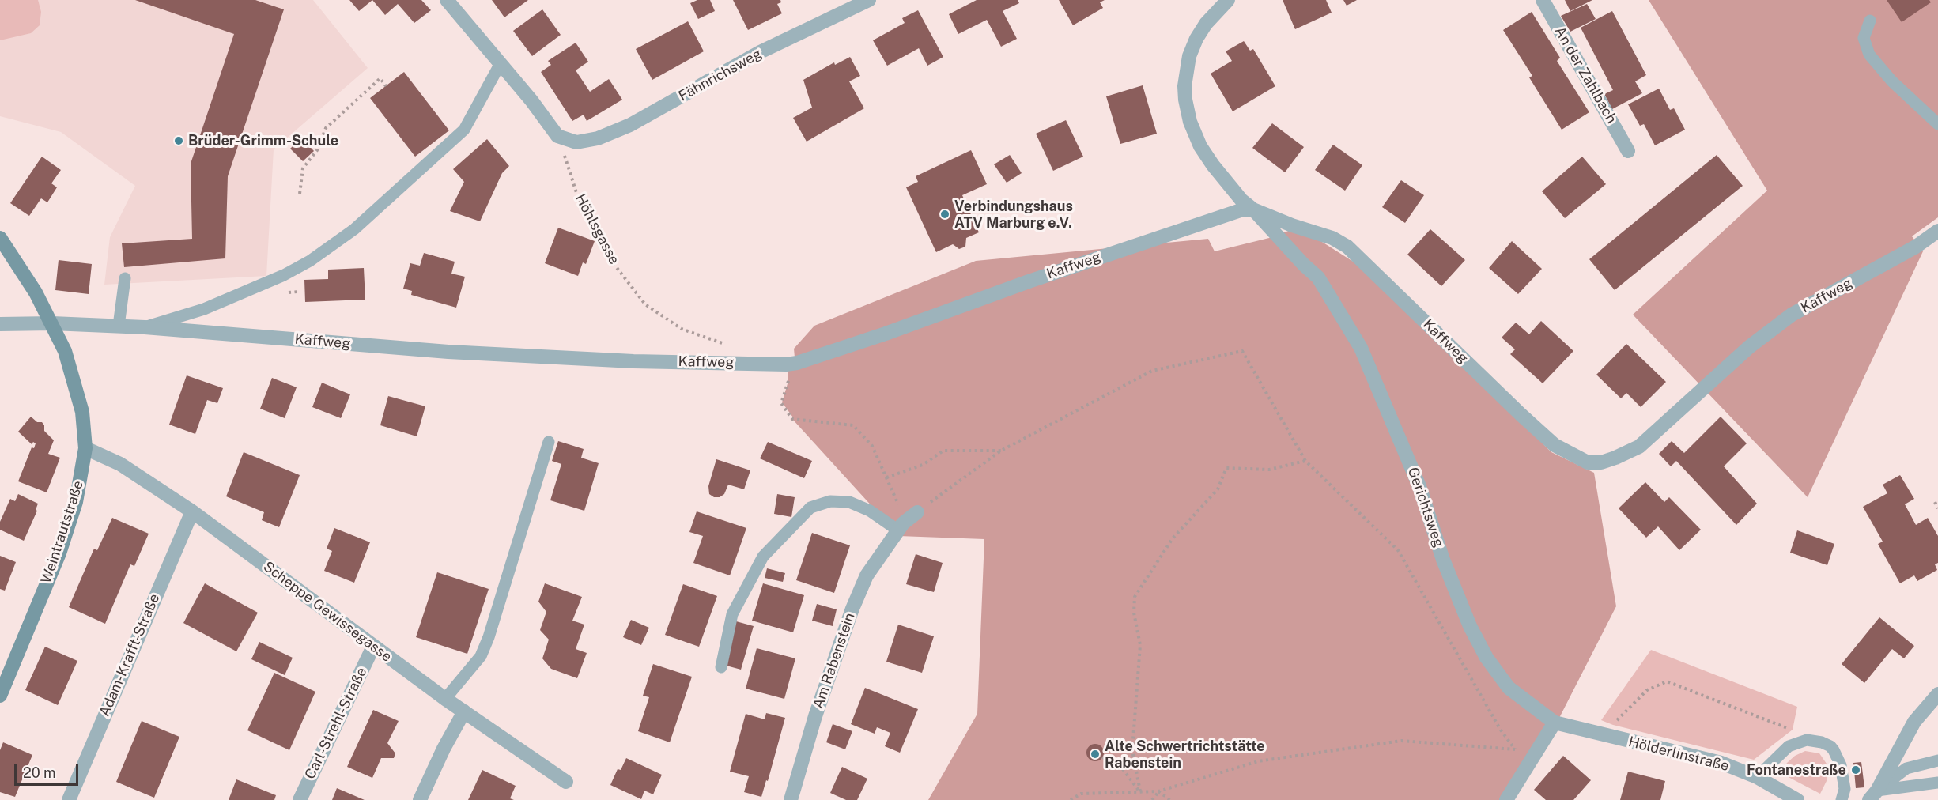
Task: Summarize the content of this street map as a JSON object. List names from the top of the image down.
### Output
{
  "streets": {
    "main road": ["Weintrautstraße"],
    "street": [
      "Fähnrichsweg",
      "An der Zahlbach",
      "Kaffweg",
      "Gerichtsweg",
      "Scheppe Gewissegasse",
      "Adam-Krafft-Straße",
      "Am Rabenstein",
      "Carl-Strehl-Straße",
      "Hölderlinstraße"
    ],
    "path": ["Höhlsgasse"]
  },
  "crossings": [
    ["Fähnrichsweg", "Höhlsgasse"],
    ["Kaffweg", "Gerichtsweg"],
    ["Kaffweg", "Weintrautstraße"],
    ["Gerichtsweg", "Hölderlinstraße"],
    ["Weintrautstraße", "Scheppe Gewissegasse"],
    ["Scheppe Gewissegasse", "Adam-Krafft-Straße"],
    ["Scheppe Gewissegasse", "Carl-Strehl-Straße"]
  ],
  "places": [
    "Brüder-Grimm-Schule",
    "Verbindungshaus ATV Marburg e.V.",
    "Alte Schwertrichtstätte Rabenstein",
    "Fontanestraße"
  ],
  "scale_bar": "20 m"
}
